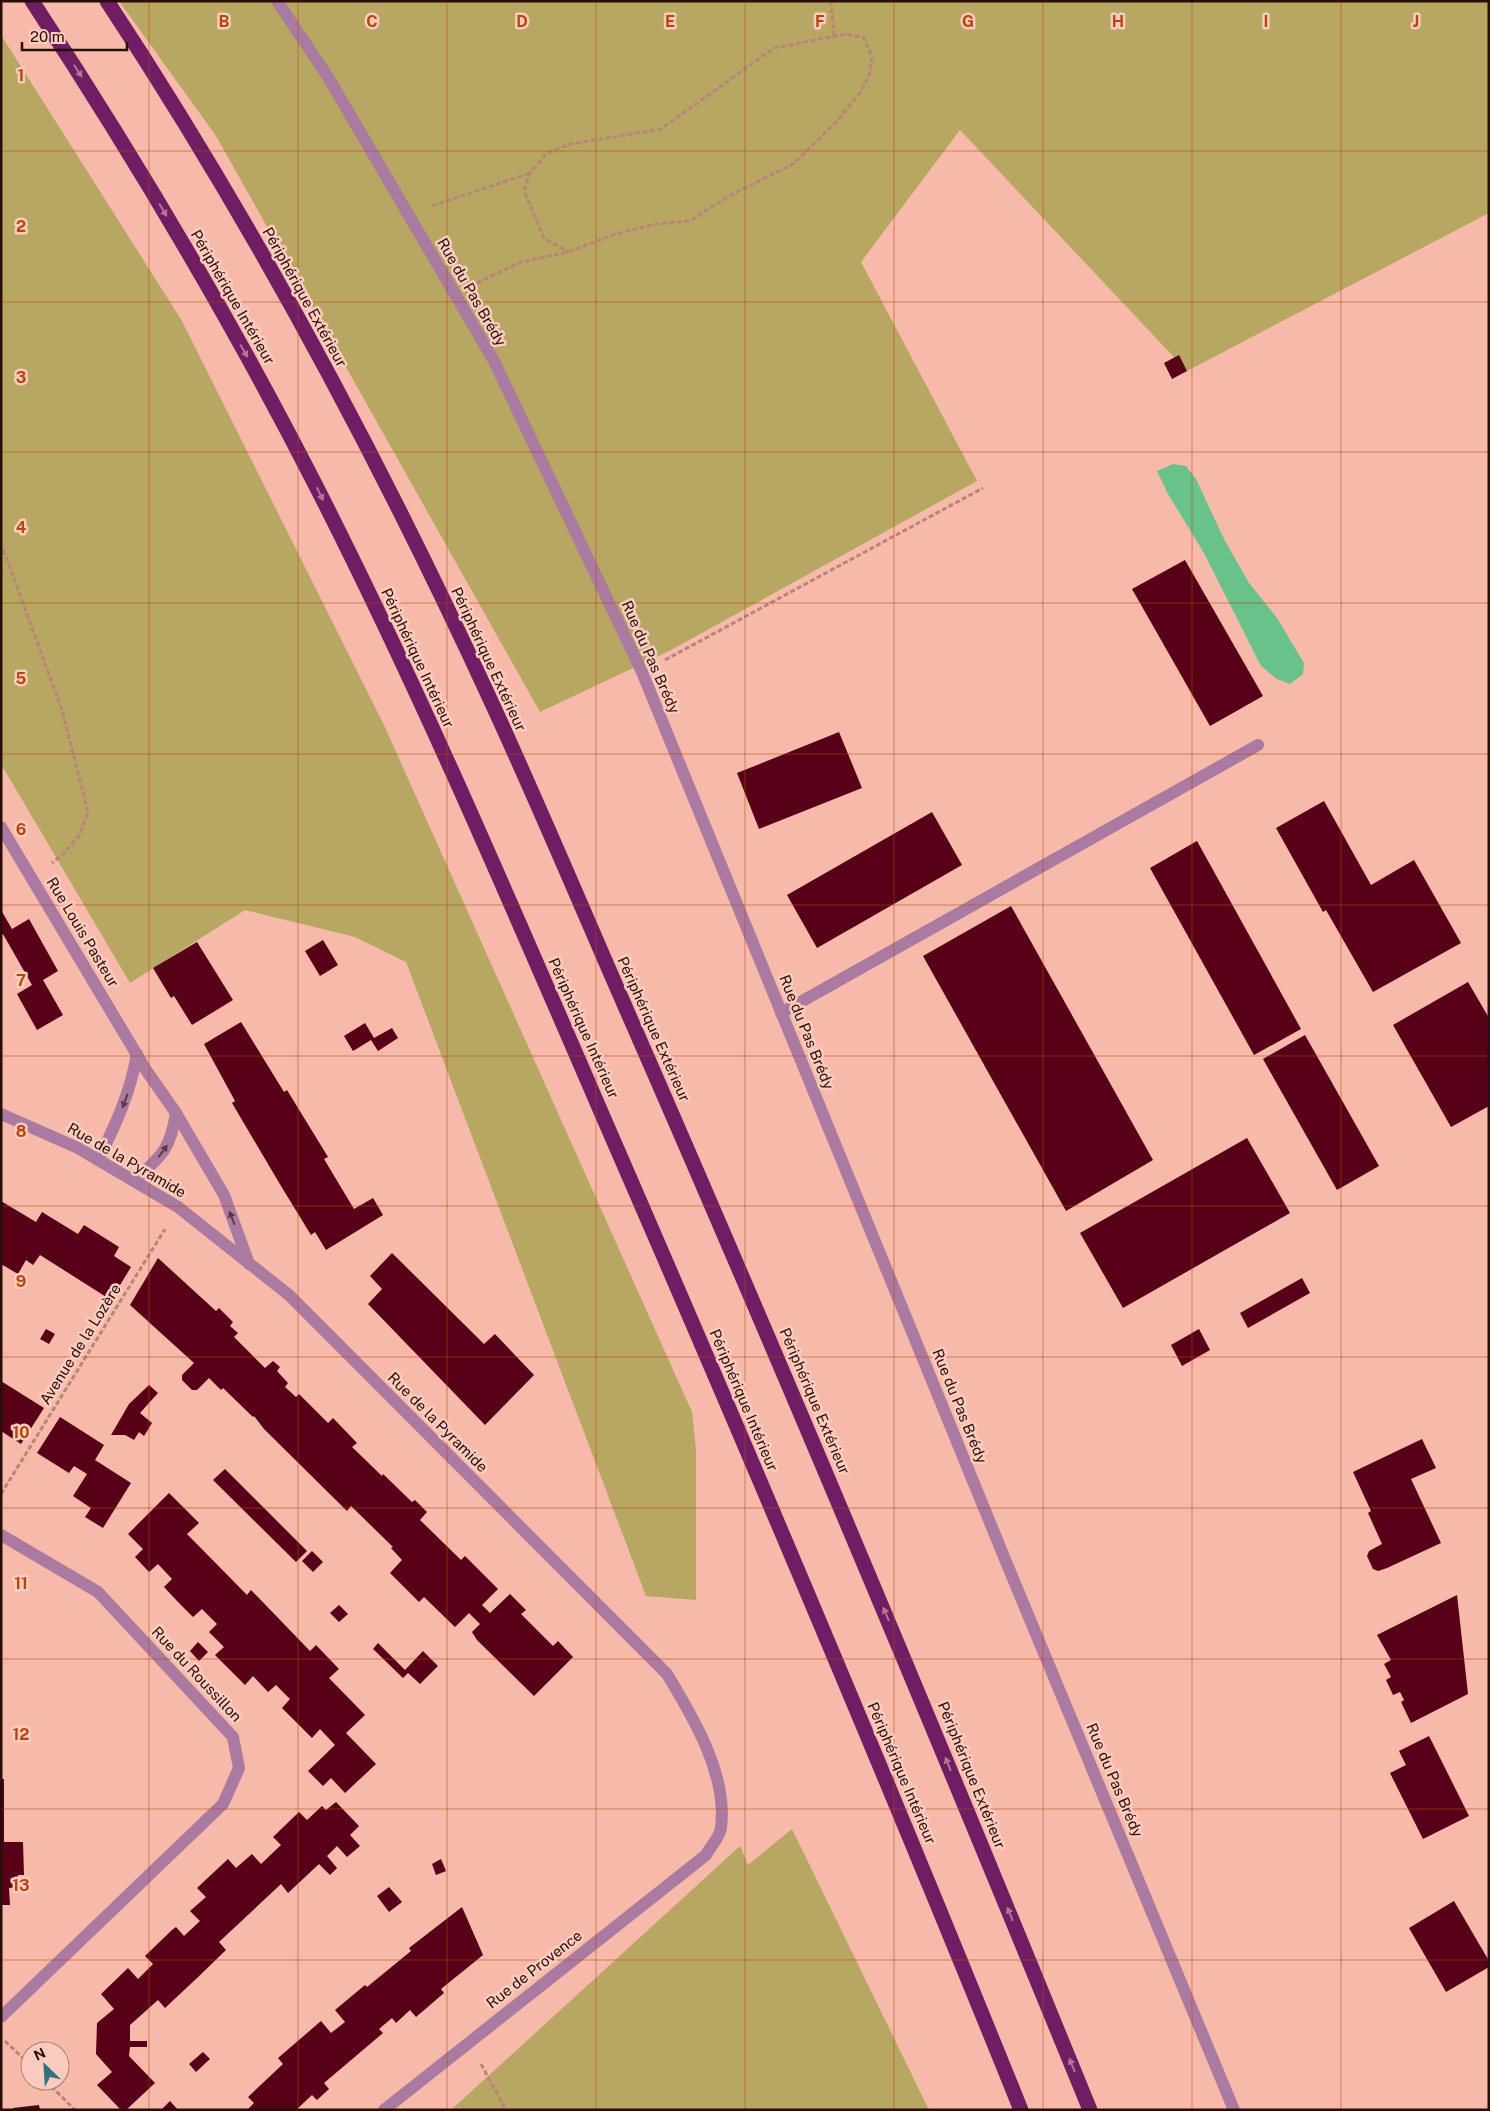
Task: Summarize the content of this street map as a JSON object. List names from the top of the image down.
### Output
{
  "streets": {
    "highway": ["Périphérique Intérieur", "Périphérique Extérieur"],
    "street": [
      "Rue du Pas Brédy",
      "Rue Louis Pasteur",
      "Rue de la Pyramide",
      "Rue du Roussillon",
      "Rue de Provence"
    ],
    "path": ["Avenue de la Lozère"]
  },
  "crossings": [
    ["Rue Louis Pasteur", "Rue de la Pyramide"],
    ["Rue de la Pyramide", "Avenue de la Lozère"],
    ["Rue de la Pyramide", "Rue de Provence"]
  ],
  "one_way": ["Périphérique Intérieur", "Périphérique Extérieur"],
  "scale_bar": "20 m",
  "north": "top left",
  "grid": {
    "columns": [
      "B",
      "C",
      "D",
      "E",
      "F",
      "G",
      "H",
      "I",
      "J"
    ],
    "rows": [
      "1",
      "2",
      "3",
      "4",
      "5",
      "6",
      "7",
      "8",
      "9",
      "10",
      "11",
      "12",
      "13"
    ]
  }
}
